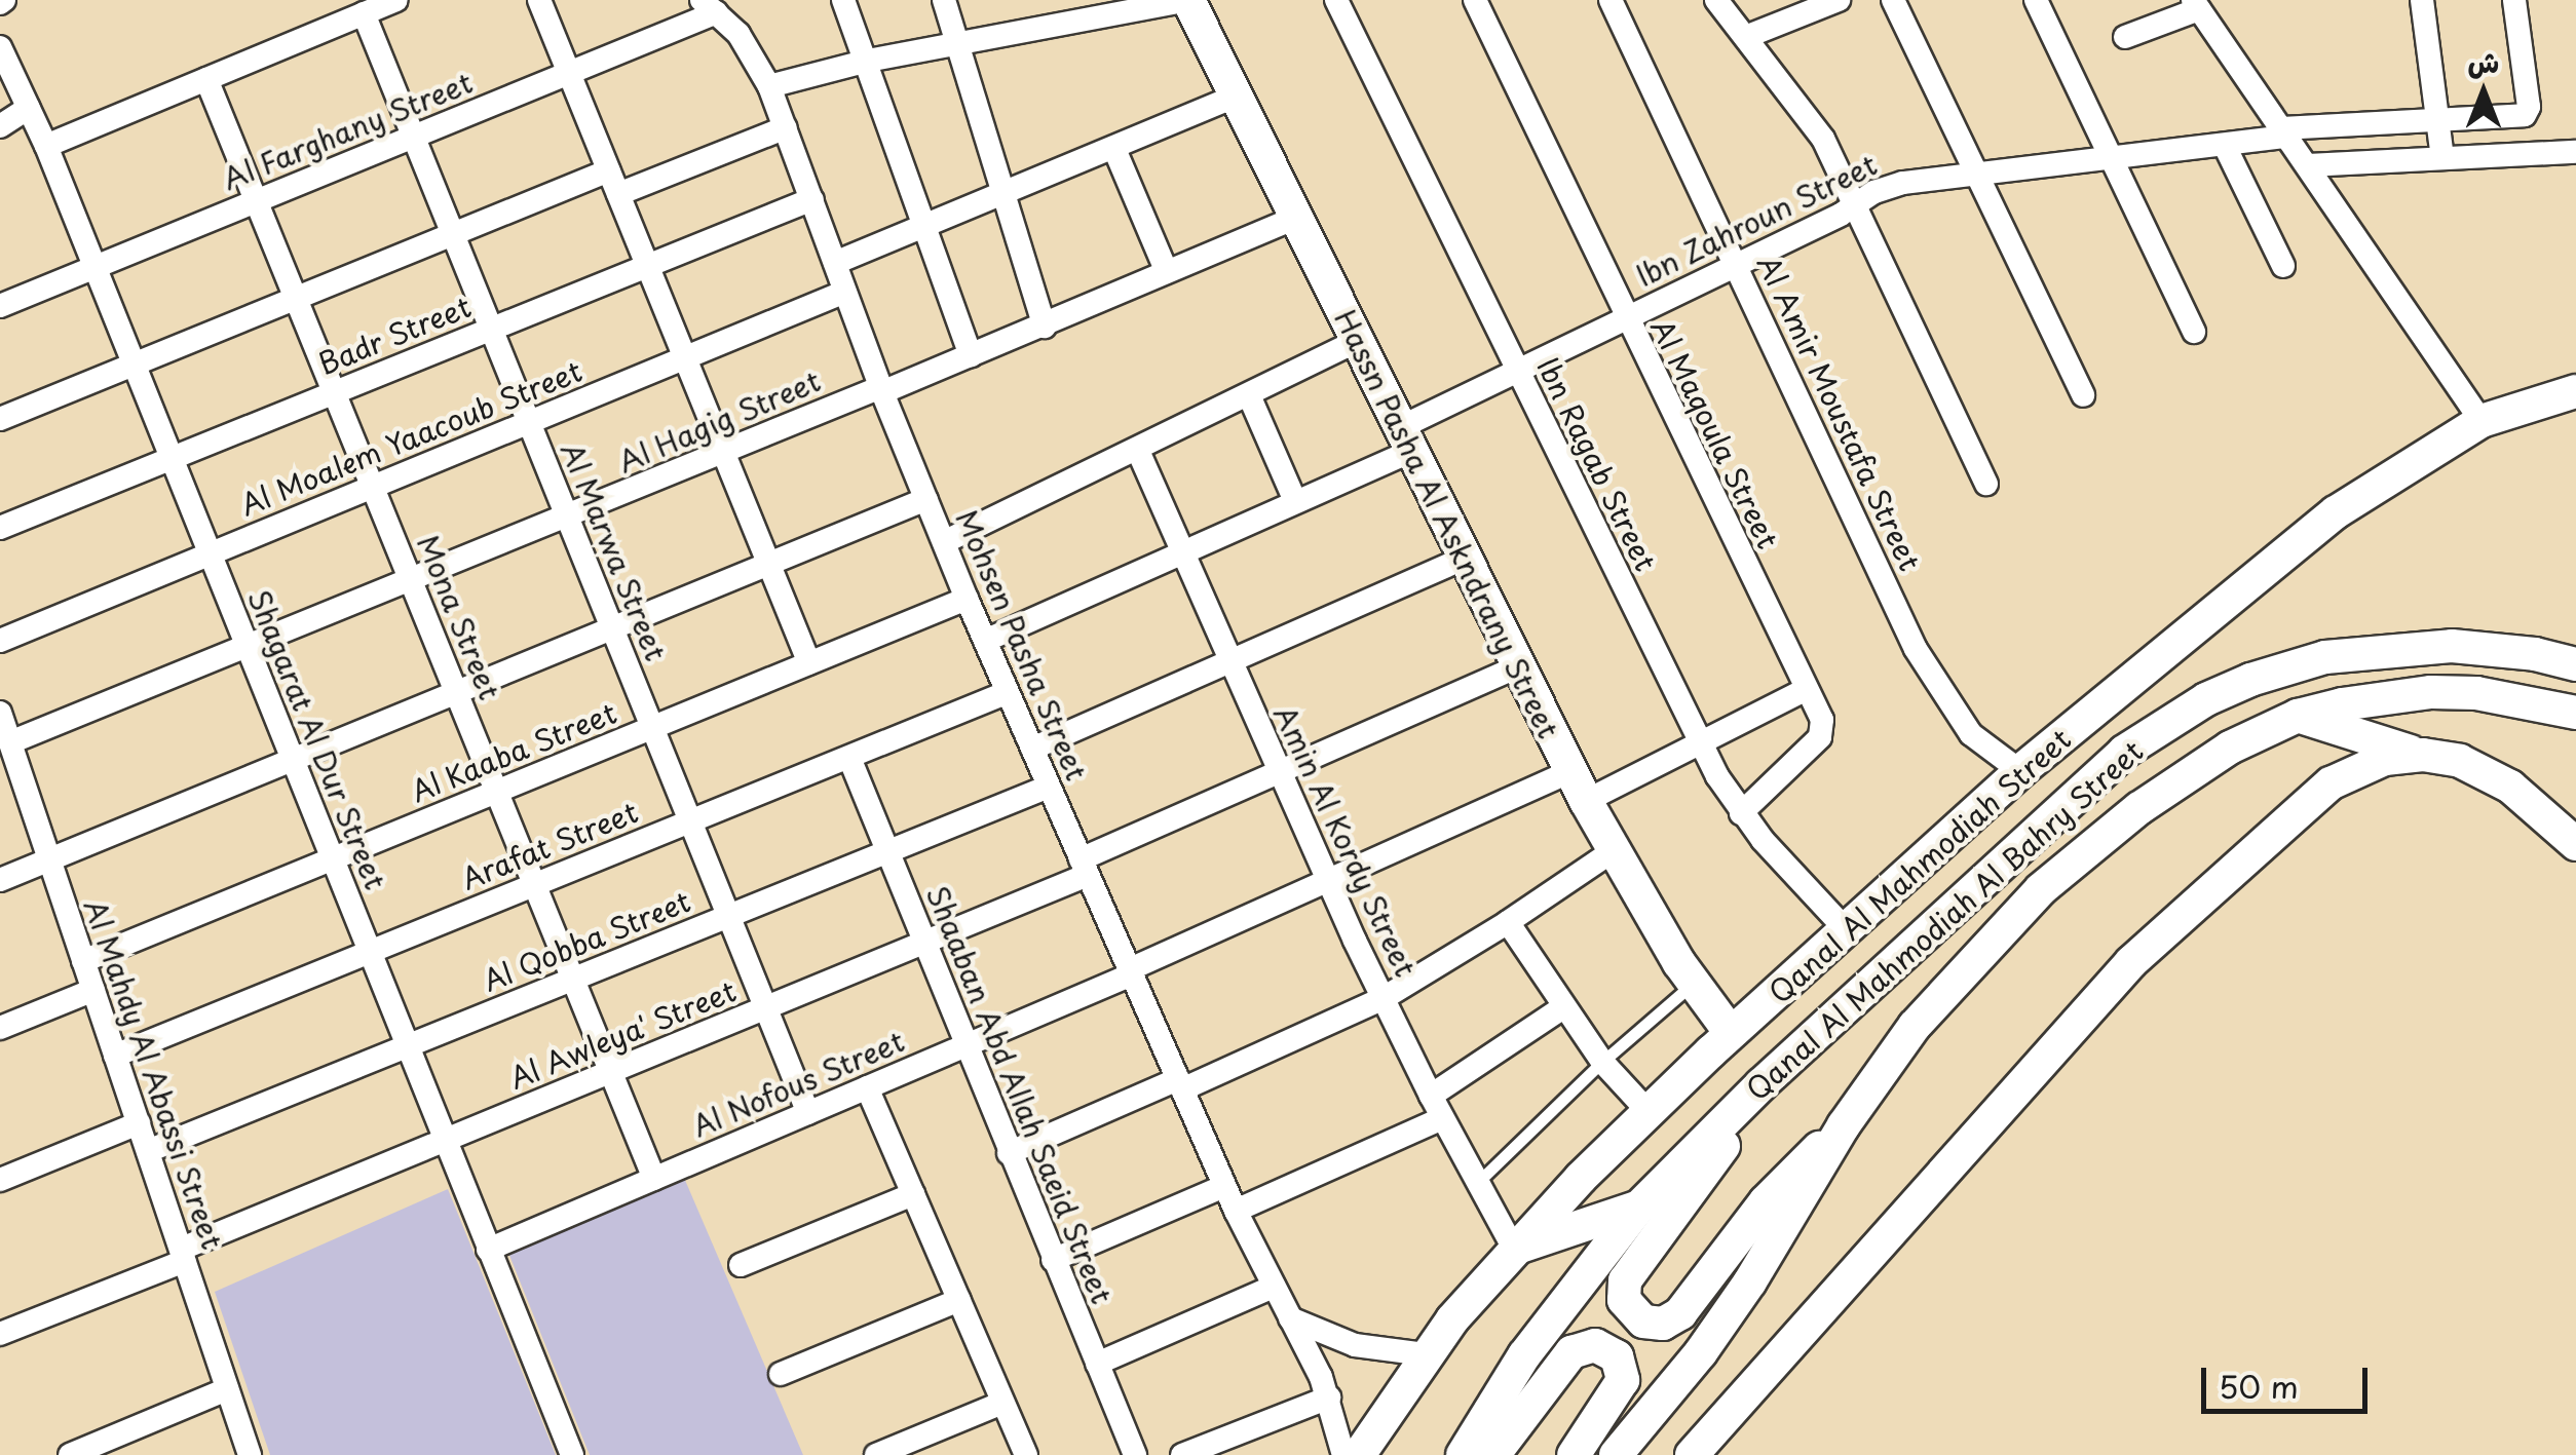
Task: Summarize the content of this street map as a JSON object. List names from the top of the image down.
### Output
{
  "streets": {
    "street": [
      "Al Farghany Street",
      "Ibn Zahroun Street",
      "Badr Street",
      "Al Amir Moustafa Street",
      "Al Hagig Street",
      "Al Maqoula Street",
      "Al Moalem Yaacoub Street",
      "Ibn Ragab Street",
      "Hassn Pasha Al Askndrany Street",
      "Al Marwa Street",
      "Mona Street",
      "Mohsen Pasha Street",
      "Shagarat Al Dur Street",
      "Al Kaaba Street",
      "Amin Al Kordy Street",
      "Arafat Street",
      "Qanal Al Mahmodiah Street",
      "Qanal Al Mahmodiah Al Bahry Street",
      "Al Qobba Street",
      "Al Awleya' Street",
      "Al Mahdy Al Abassi Street",
      "Al Nofous Street",
      "Shaaban Abd Allah Saeid Street"
    ]
  },
  "crossings": [
    ["Al Farghany Street", "Al Marwa Street"],
    ["Al Farghany Street", "Mona Street"],
    ["Al Farghany Street", "Mohsen Pasha Street"],
    ["Al Farghany Street", "Shagarat Al Dur Street"],
    ["Ibn Zahroun Street", "Al Amir Moustafa Street"],
    ["Ibn Zahroun Street", "Al Maqoula Street"],
    ["Ibn Zahroun Street", "Ibn Ragab Street"],
    ["Ibn Zahroun Street", "Hassn Pasha Al Askndrany Street"],
    ["Ibn Zahroun Street", "Mohsen Pasha Street"],
    ["Ibn Zahroun Street", "Amin Al Kordy Street"],
    ["Badr Street", "Al Marwa Street"],
    ["Badr Street", "Mona Street"],
    ["Badr Street", "Mohsen Pasha Street"],
    ["Badr Street", "Shagarat Al Dur Street"],
    ["Al Amir Moustafa Street", "Qanal Al Mahmodiah Street"],
    ["Al Hagig Street", "Hassn Pasha Al Askndrany Street"],
    ["Al Hagig Street", "Al Marwa Street"],
    ["Al Hagig Street", "Mona Street"],
    ["Al Hagig Street", "Mohsen Pasha Street"],
    ["Al Hagig Street", "Shagarat Al Dur Street"],
    ["Al Hagig Street", "Al Mahdy Al Abassi Street"],
    ["Al Maqoula Street", "Ibn Ragab Street"],
    ["Al Maqoula Street", "Al Nofous Street"],
    ["Al Moalem Yaacoub Street", "Al Marwa Street"],
    ["Al Moalem Yaacoub Street", "Mona Street"],
    ["Al Moalem Yaacoub Street", "Mohsen Pasha Street"],
    ["Al Moalem Yaacoub Street", "Shagarat Al Dur Street"],
    ["Ibn Ragab Street", "Qanal Al Mahmodiah Street"],
    ["Ibn Ragab Street", "Al Nofous Street"],
    ["Hassn Pasha Al Askndrany Street", "Qanal Al Mahmodiah Street"],
    ["Hassn Pasha Al Askndrany Street", "Al Awleya' Street"],
    ["Hassn Pasha Al Askndrany Street", "Al Nofous Street"],
    ["Al Marwa Street", "Al Kaaba Street"],
    ["Al Marwa Street", "Arafat Street"],
    ["Al Marwa Street", "Al Qobba Street"],
    ["Al Marwa Street", "Al Awleya' Street"],
    ["Al Marwa Street", "Al Nofous Street"],
    ["Mona Street", "Al Kaaba Street"],
    ["Mona Street", "Arafat Street"],
    ["Mona Street", "Al Qobba Street"],
    ["Mona Street", "Al Awleya' Street"],
    ["Mona Street", "Al Nofous Street"],
    ["Mohsen Pasha Street", "Al Kaaba Street"],
    ["Mohsen Pasha Street", "Arafat Street"],
    ["Mohsen Pasha Street", "Al Qobba Street"],
    ["Mohsen Pasha Street", "Al Awleya' Street"],
    ["Mohsen Pasha Street", "Al Nofous Street"],
    ["Shagarat Al Dur Street", "Al Kaaba Street"],
    ["Shagarat Al Dur Street", "Arafat Street"],
    ["Shagarat Al Dur Street", "Al Qobba Street"],
    ["Shagarat Al Dur Street", "Al Awleya' Street"],
    ["Shagarat Al Dur Street", "Al Nofous Street"],
    ["Al Kaaba Street", "Al Mahdy Al Abassi Street"],
    ["Amin Al Kordy Street", "Qanal Al Mahmodiah Street"],
    ["Amin Al Kordy Street", "Al Awleya' Street"],
    ["Amin Al Kordy Street", "Al Nofous Street"],
    ["Arafat Street", "Al Mahdy Al Abassi Street"],
    ["Arafat Street", "Shaaban Abd Allah Saeid Street"],
    ["Al Qobba Street", "Al Mahdy Al Abassi Street"],
    ["Al Qobba Street", "Shaaban Abd Allah Saeid Street"],
    ["Al Awleya' Street", "Al Mahdy Al Abassi Street"],
    ["Al Awleya' Street", "Shaaban Abd Allah Saeid Street"],
    ["Al Nofous Street", "Shaaban Abd Allah Saeid Street"]
  ],
  "scale_bar": "50 m",
  "north": "top"
}
